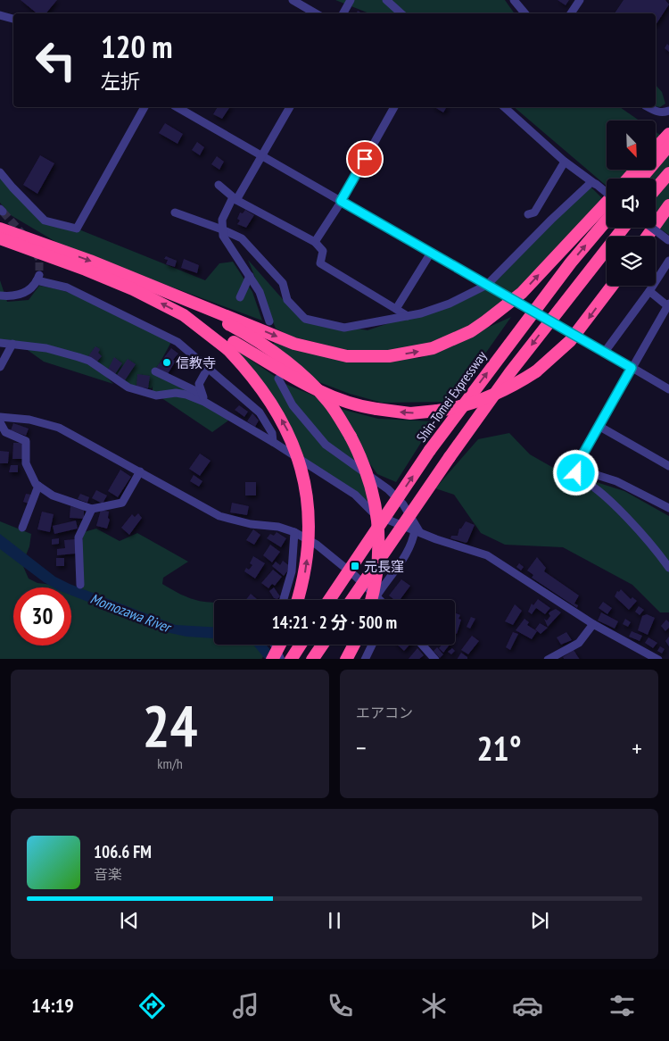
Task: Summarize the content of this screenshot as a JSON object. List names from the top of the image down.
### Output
{
  "streets": {
    "highway": ["Shin-Tomei Expressway"]
  },
  "water": ["Momozawa River"],
  "places": {
    "other": ["信教寺"],
    "transit": ["元長窪"]
  },
  "north": "bottom right",
  "page": {
    "turn": ["120 m", "左折"],
    "limit": "30",
    "trip": "14:21 · 2 分 · 500 m",
    "tile": [
      ["24", "km/h"],
      "エアコン"
    ],
    "heat": ["−", "21°", "+"],
    "song": ["106.6 FM", "音楽"],
    "tabs": "14:19"
  }
}
